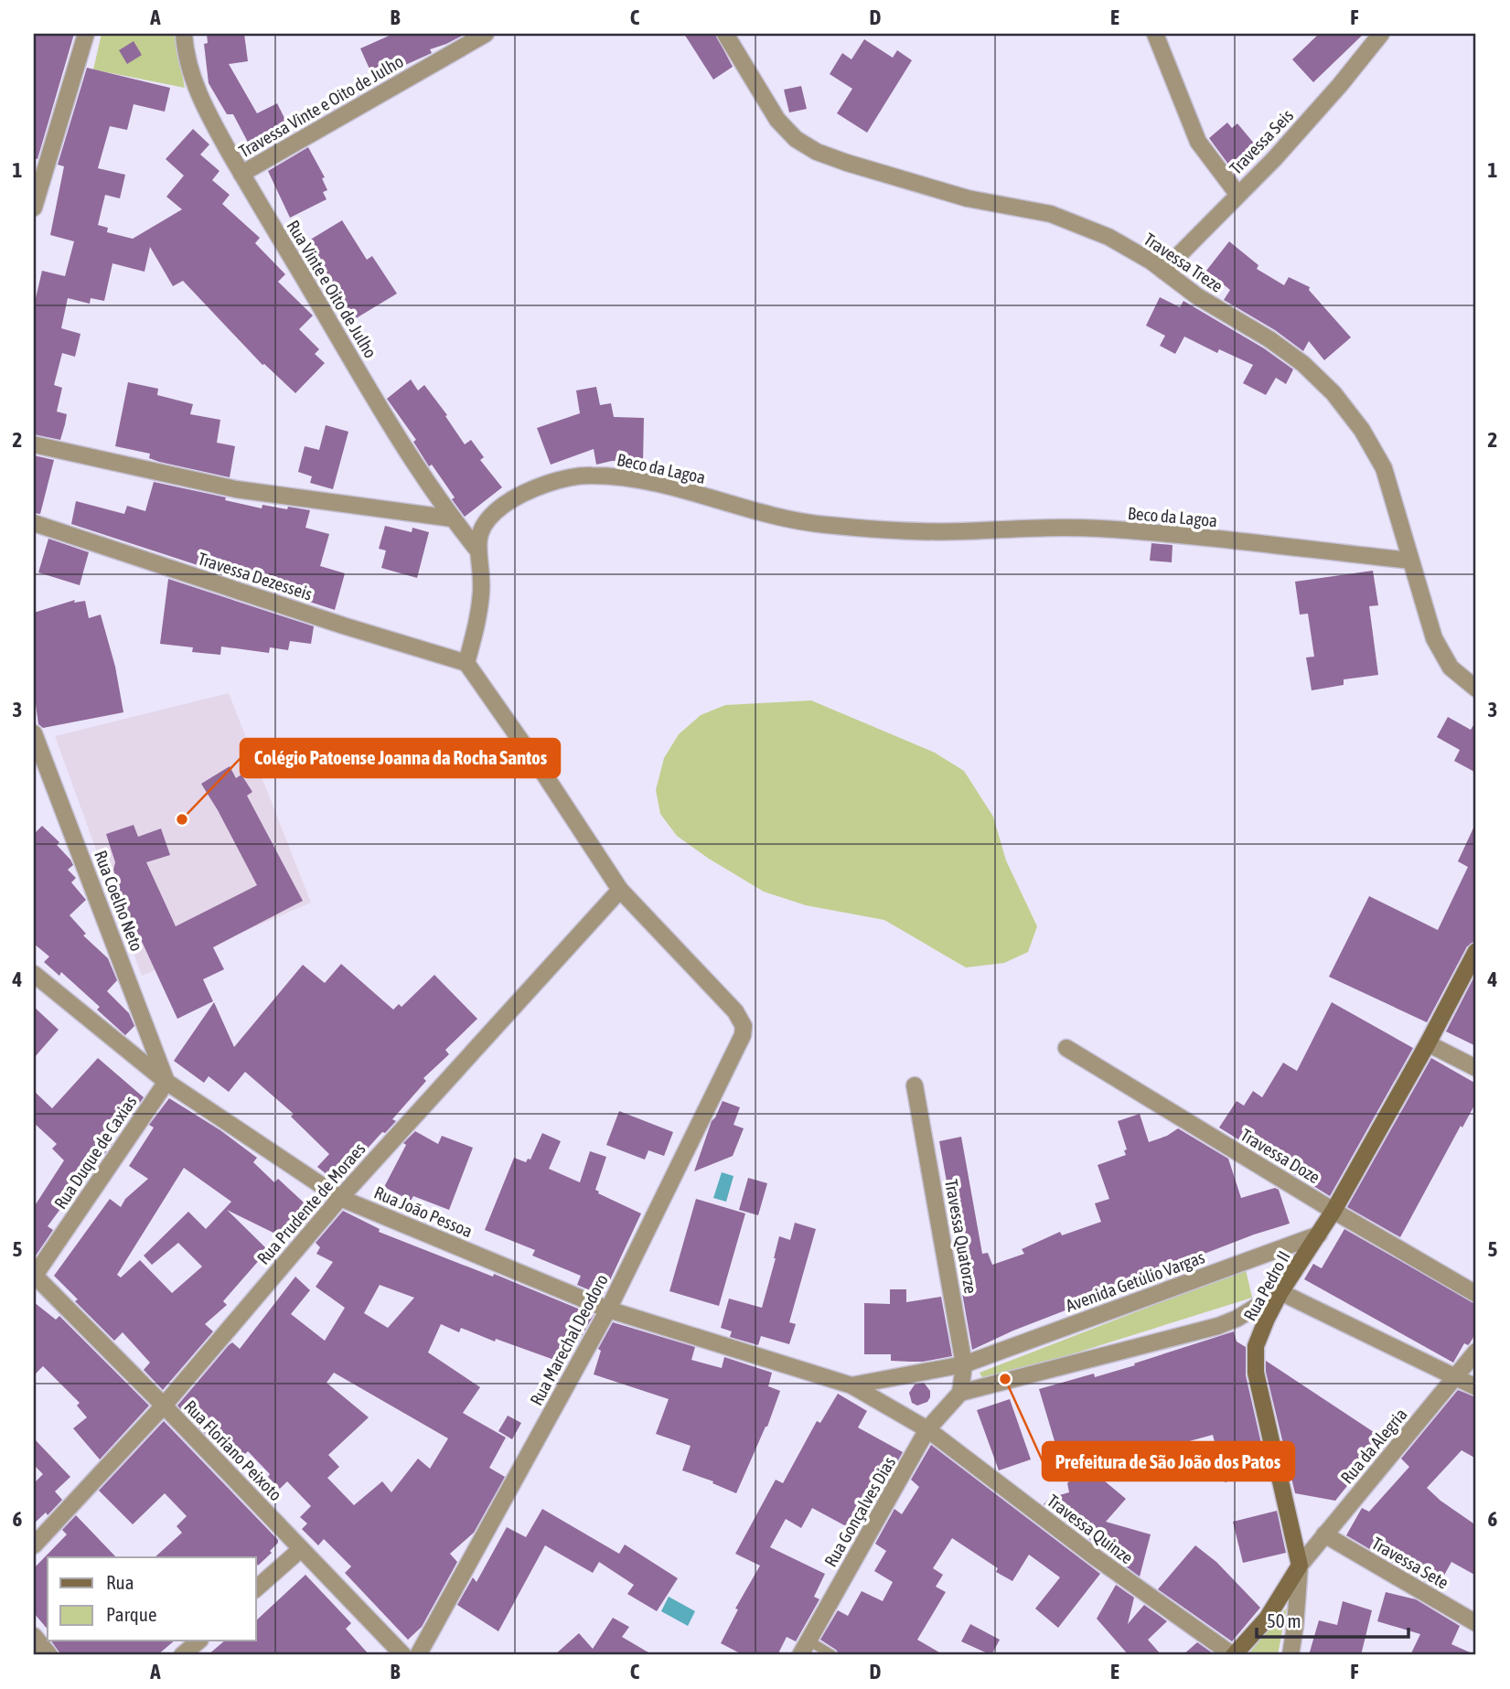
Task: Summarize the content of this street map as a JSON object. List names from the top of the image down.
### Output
{
  "streets": {
    "street": [
      "Travessa Vinte e Oito de Julho",
      "Travessa Seis",
      "Travessa Treze",
      "Rua Vinte e Oito de Julho",
      "Beco da Lagoa",
      "Travessa Dezesseis",
      "Rua Coelho Neto",
      "Rua Duque de Caxias",
      "Travessa Doze",
      "Rua Prudente de Moraes",
      "Rua João Pessoa",
      "Travessa Quatorze",
      "Avenida Getúlio Vargas",
      "Rua Pedro II",
      "Rua Marechal Deodoro",
      "Rua da Alegria",
      "Rua Floriano Peixoto",
      "Rua Gonçalves Dias",
      "Travessa Quinze",
      "Travessa Sete"
    ]
  },
  "crossings": [
    ["Travessa Vinte e Oito de Julho", "Rua Vinte e Oito de Julho"],
    ["Travessa Seis", "Travessa Treze"],
    ["Travessa Treze", "Beco da Lagoa"],
    ["Rua Vinte e Oito de Julho", "Beco da Lagoa"],
    ["Rua Coelho Neto", "Rua Duque de Caxias"],
    ["Rua Coelho Neto", "Rua João Pessoa"],
    ["Rua Duque de Caxias", "Rua João Pessoa"],
    ["Rua Duque de Caxias", "Rua Floriano Peixoto"],
    ["Travessa Doze", "Rua Pedro II"],
    ["Rua Prudente de Moraes", "Rua João Pessoa"],
    ["Rua Prudente de Moraes", "Rua Marechal Deodoro"],
    ["Rua Prudente de Moraes", "Rua Floriano Peixoto"],
    ["Rua João Pessoa", "Travessa Quatorze"],
    ["Rua João Pessoa", "Avenida Getúlio Vargas"],
    ["Rua João Pessoa", "Rua Marechal Deodoro"],
    ["Rua João Pessoa", "Rua Gonçalves Dias"],
    ["Rua João Pessoa", "Travessa Quinze"],
    ["Travessa Quatorze", "Avenida Getúlio Vargas"],
    ["Travessa Quatorze", "Rua Gonçalves Dias"],
    ["Avenida Getúlio Vargas", "Rua Pedro II"],
    ["Rua Pedro II", "Rua da Alegria"],
    ["Rua da Alegria", "Travessa Sete"],
    ["Rua Gonçalves Dias", "Travessa Quinze"]
  ],
  "places": ["Colégio Patoense Joanna da Rocha Santos", "Prefeitura de São João dos Patos"],
  "legend": ["Rua", "Parque"],
  "scale_bar": "50 m",
  "grid": {
    "columns": [
      "A",
      "B",
      "C",
      "D",
      "E",
      "F"
    ],
    "rows": [
      "1",
      "2",
      "3",
      "4",
      "5",
      "6"
    ]
  }
}
